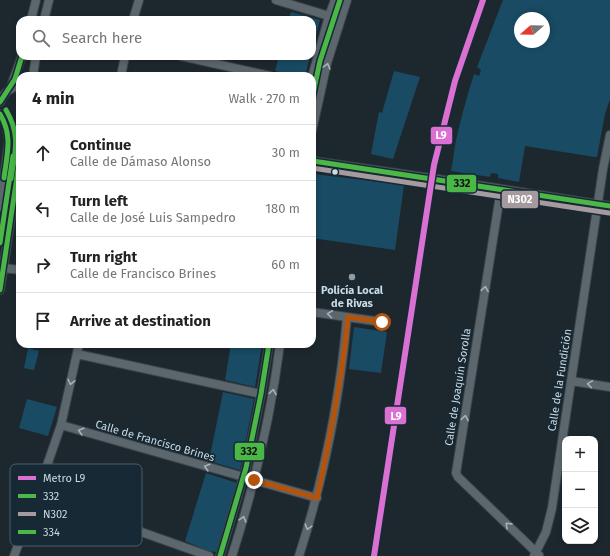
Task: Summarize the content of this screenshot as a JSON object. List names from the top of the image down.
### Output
{
  "streets": {
    "street": ["Calle de la Fundición", "Calle de Joaquín Sorolla", "Calle de Francisco Brines"]
  },
  "crossings": [
    ["Calle de la Fundición", "Calle de Joaquín Sorolla"]
  ],
  "one_way": ["Calle de Joaquín Sorolla", "Calle de Francisco Brines"],
  "places": ["Policía Local de Rivas"],
  "lines": [
    "metro line L9",
    "transit line 334",
    "transit line 332",
    "transit line N302"
  ],
  "legend": [
    "Metro L9",
    "332",
    "N302",
    "334"
  ],
  "north": "left",
  "page": {
    "search": "Search here",
    "heading": ["4 min", "Walk · 270 m"],
    "list": [
      ["Continue", "Calle de Dámaso Alonso", "30 m"],
      ["Turn left", "Calle de José Luis Sampedro", "180 m"],
      ["Turn right", "Calle de Francisco Brines", "60 m"],
      "Arrive at destination"
    ],
    "map_buttons": ["+", "−"]
  }
}
